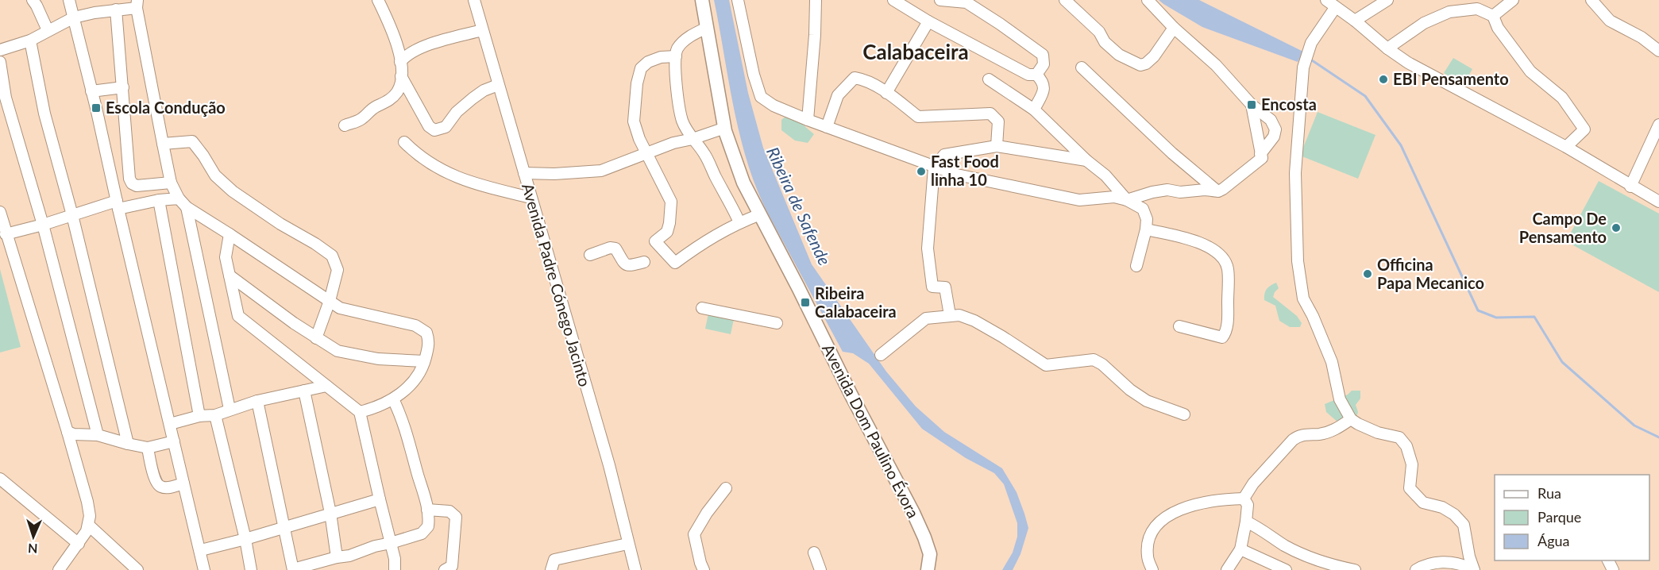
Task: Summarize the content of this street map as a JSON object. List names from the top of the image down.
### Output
{
  "streets": {
    "main road": ["Avenida Dom Paulino Évora"],
    "street": ["Avenida Padre Cónego Jacinto"]
  },
  "districts": ["Calabaceira"],
  "water": ["Ribeira de Safende"],
  "places": {
    "other": [
      "EBI Pensamento",
      "Fast Food linha 10",
      "Campo De Pensamento",
      "Officina Papa Mecanico"
    ],
    "transit": ["Encosta", "Escola Condução", "Ribeira Calabaceira"]
  },
  "legend": ["Rua", "Parque", "Água"],
  "north": "bottom"
}
